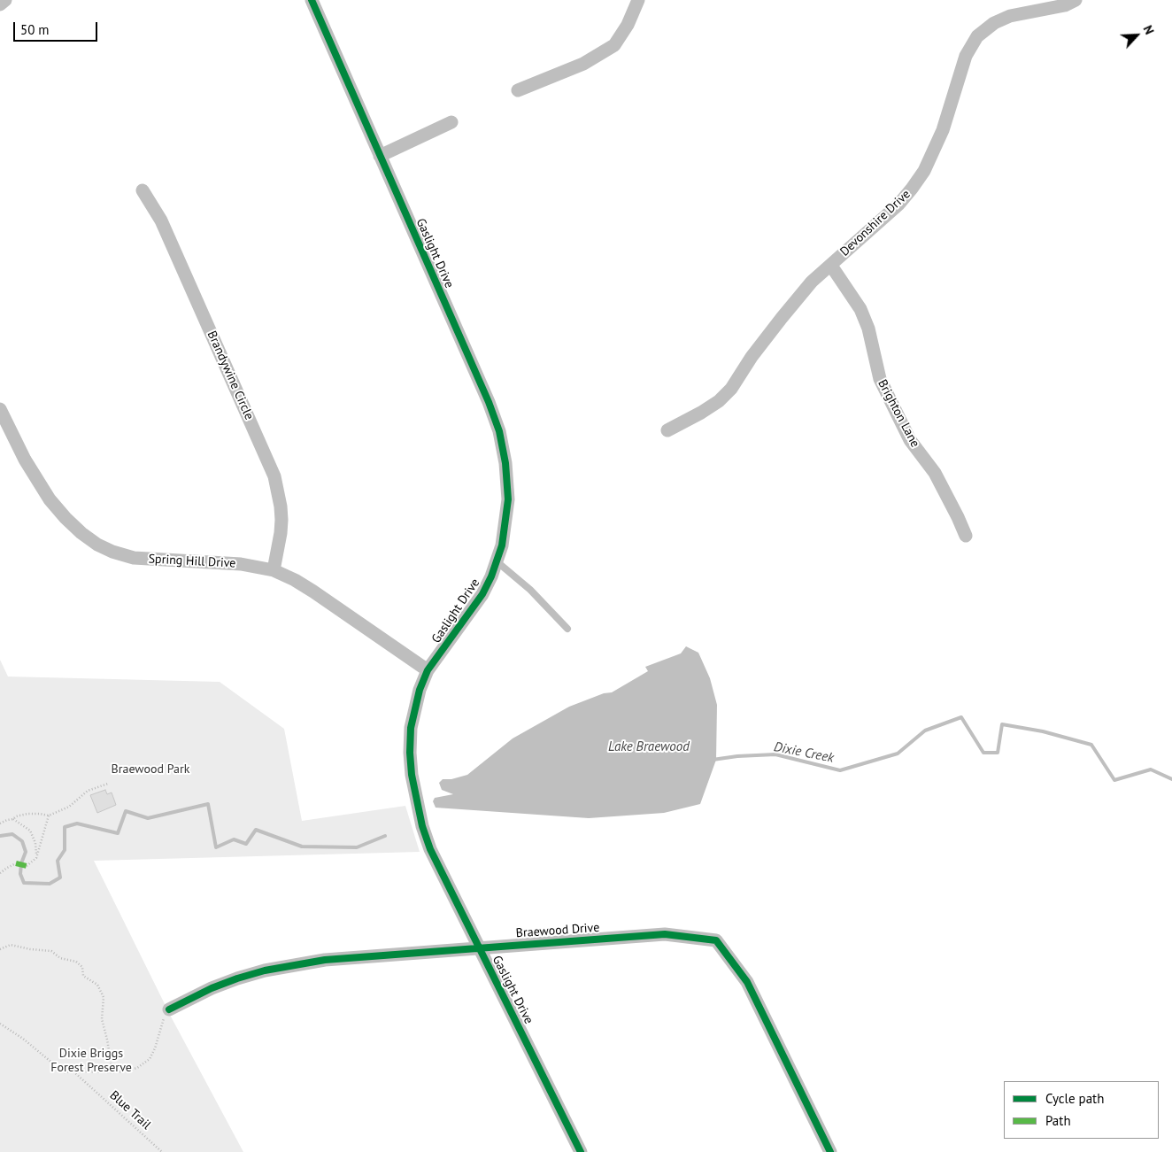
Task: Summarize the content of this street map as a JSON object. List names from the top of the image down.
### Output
{
  "streets": {
    "street": [
      "Devonshire Drive",
      "Gaslight Drive",
      "Brandywine Circle",
      "Brighton Lane",
      "Spring Hill Drive",
      "Braewood Drive"
    ],
    "path": ["Blue Trail"]
  },
  "crossings": [
    ["Devonshire Drive", "Brighton Lane"],
    ["Gaslight Drive", "Spring Hill Drive"],
    ["Gaslight Drive", "Braewood Drive"],
    ["Brandywine Circle", "Spring Hill Drive"]
  ],
  "water": ["Lake Braewood", "Dixie Creek"],
  "parks": ["Braewood Park", "Dixie Briggs Forest Preserve"],
  "legend": ["Cycle path", "Path"],
  "scale_bar": "50 m",
  "north": "top right"
}
